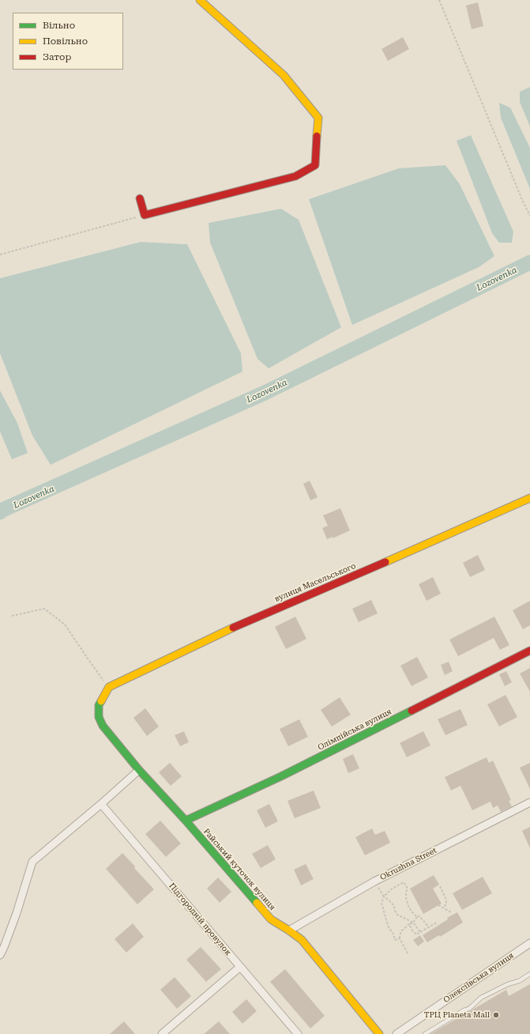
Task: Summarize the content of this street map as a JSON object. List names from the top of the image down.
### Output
{
  "streets": {
    "street": [
      "вулиця Масельського",
      "Олімпійська вулиця",
      "Okruzhna Street",
      "Райський куточок вулиця",
      "Підгородній провулок",
      "Олексіївська вулиця"
    ]
  },
  "crossings": [
    ["вулиця Масельського", "Райський куточок вулиця"],
    ["Олімпійська вулиця", "Райський куточок вулиця"],
    ["Okruzhna Street", "Райський куточок вулиця"]
  ],
  "water": ["Lozovenka"],
  "places": ["ТРЦ Planeta Mall"],
  "legend": ["Вільно", "Повільно", "Затор"]
}
